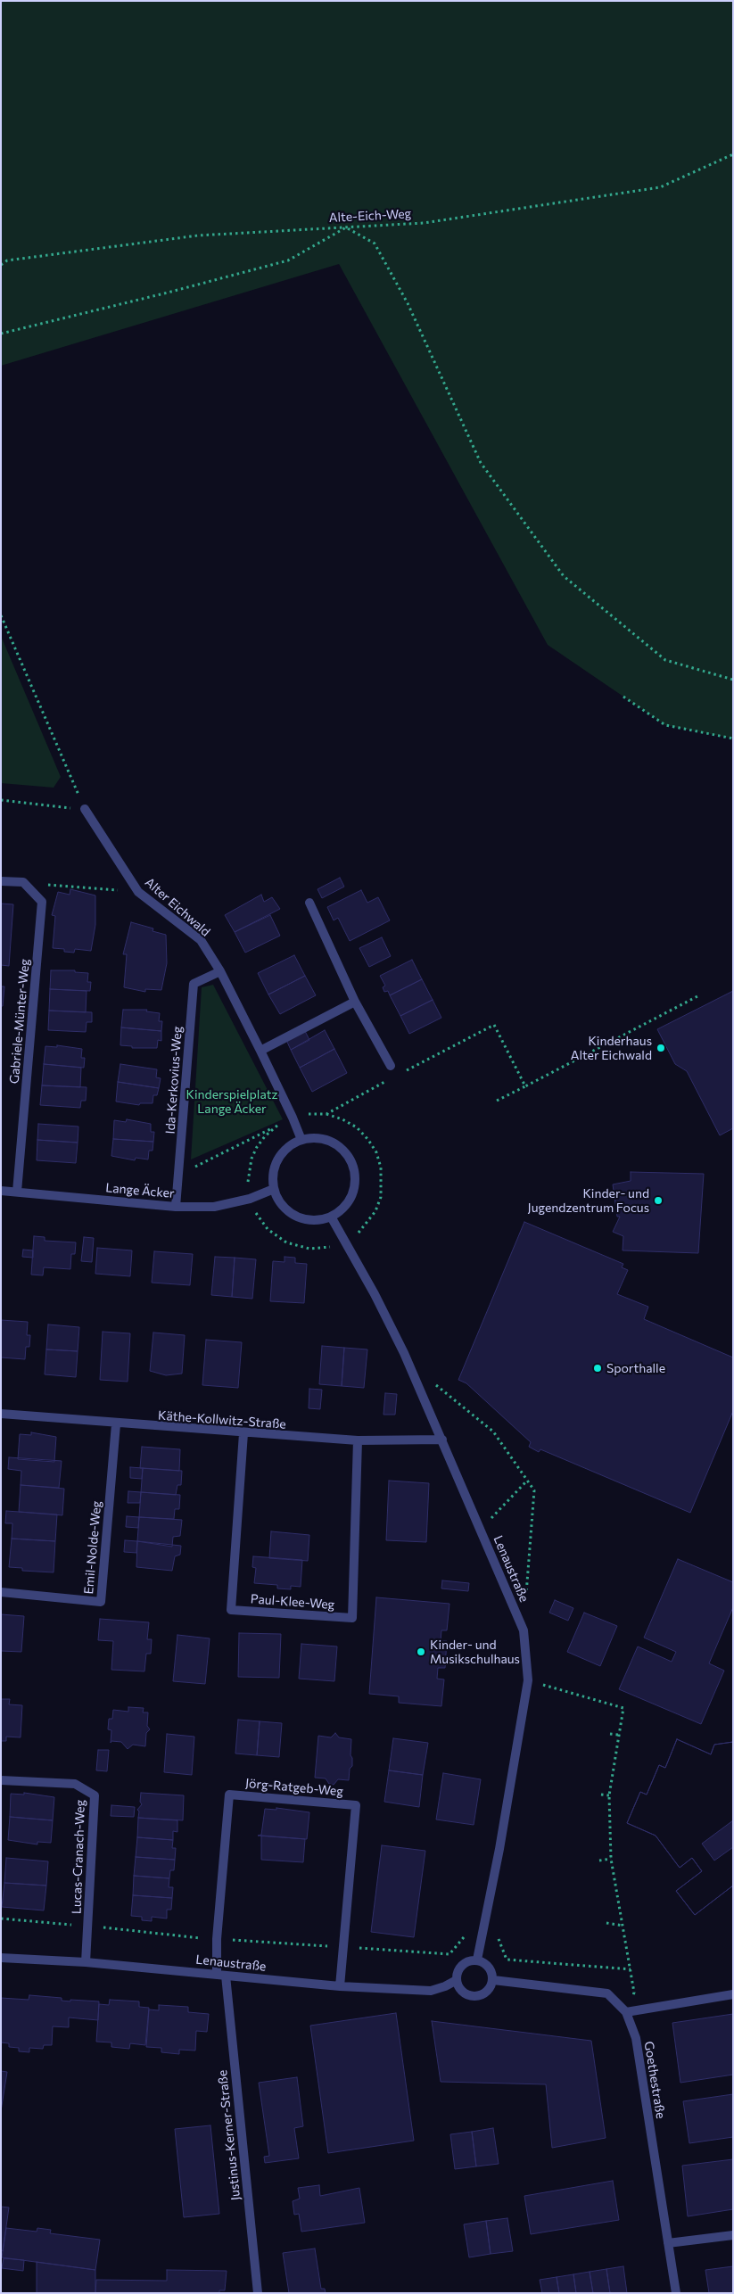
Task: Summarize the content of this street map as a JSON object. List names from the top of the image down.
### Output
{
  "streets": {
    "street": [
      "Alter Eichwald",
      "Gabriele-Münter-Weg",
      "Ida-Kerkovius-Weg",
      "Lange Äcker",
      "Käthe-Kollwitz-Straße",
      "Emil-Nolde-Weg",
      "Lenaustraße",
      "Paul-Klee-Weg",
      "Jörg-Ratgeb-Weg",
      "Lucas-Cranach-Weg",
      "Goethestraße",
      "Justinus-Kerner-Straße"
    ],
    "path": ["Alte-Eich-Weg"]
  },
  "crossings": [
    ["Alter Eichwald", "Ida-Kerkovius-Weg"],
    ["Alter Eichwald", "Lange Äcker"],
    ["Alter Eichwald", "Lenaustraße"],
    ["Gabriele-Münter-Weg", "Lange Äcker"],
    ["Ida-Kerkovius-Weg", "Lange Äcker"],
    ["Lange Äcker", "Lenaustraße"],
    ["Käthe-Kollwitz-Straße", "Emil-Nolde-Weg"],
    ["Käthe-Kollwitz-Straße", "Lenaustraße"],
    ["Käthe-Kollwitz-Straße", "Paul-Klee-Weg"],
    ["Lenaustraße", "Jörg-Ratgeb-Weg"],
    ["Lenaustraße", "Lucas-Cranach-Weg"],
    ["Lenaustraße", "Goethestraße"],
    ["Lenaustraße", "Justinus-Kerner-Straße"],
    ["Jörg-Ratgeb-Weg", "Justinus-Kerner-Straße"]
  ],
  "parks": ["Kinderspielplatz Lange Äcker"],
  "places": [
    "Kinderhaus Alter Eichwald",
    "Kinder- und Jugendzentrum Focus",
    "Sporthalle",
    "Kinder- und Musikschulhaus"
  ]
}
